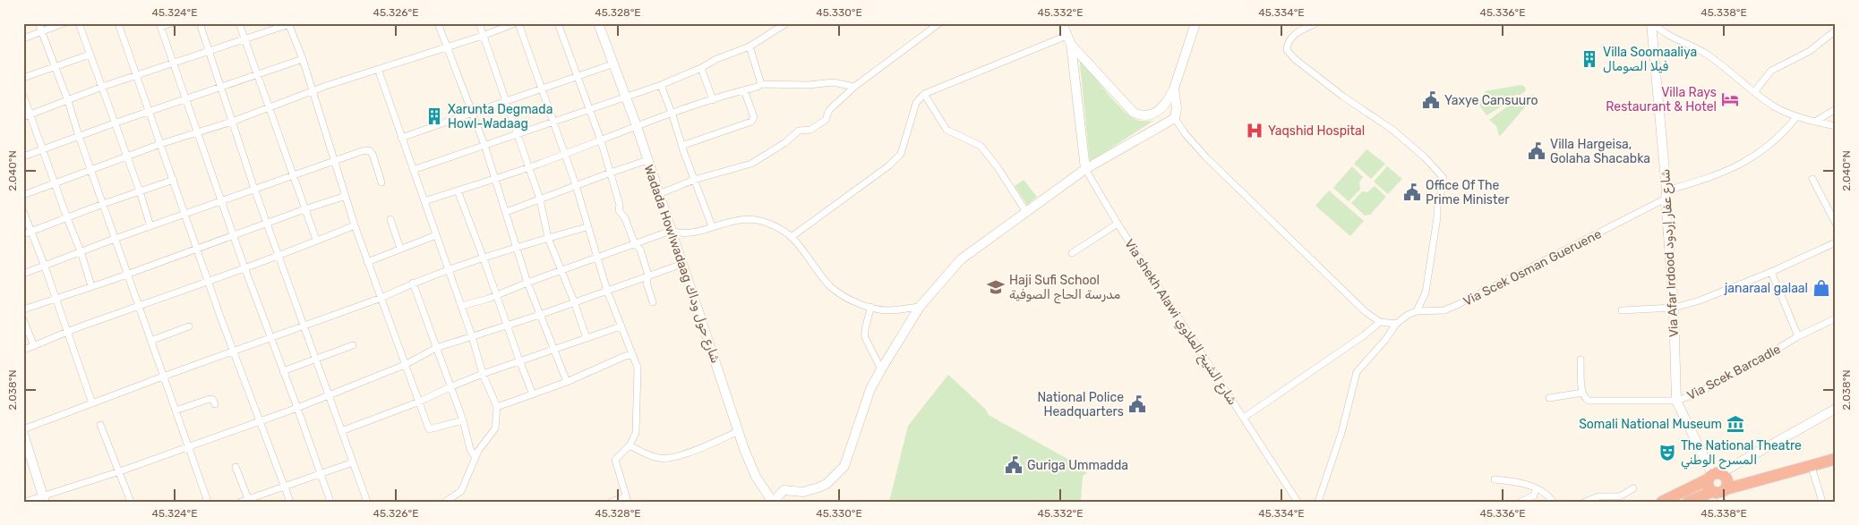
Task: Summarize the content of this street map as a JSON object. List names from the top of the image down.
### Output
{
  "streets": {
    "street": [
      "Via Afar Irdood شارع عفار إردود",
      "Wadada Howlwadaag شارع حول وداك",
      "Via Scek Osman Gueruene",
      "Via shekh Alawi شارع الشيخ العلاوي",
      "Via Scek Barcadle"
    ]
  },
  "crossings": [
    ["Via Afar Irdood شارع عفار إردود", "Via Scek Osman Gueruene"],
    ["Via Afar Irdood شارع عفار إردود", "Via Scek Barcadle"]
  ],
  "places": {
    "building": ["Villa Soomaaliya فيلا الصومال", "Xarunta Degmada Howl-Wadaag"],
    "hotel": ["Villa Rays Restaurant & Hotel"],
    "public building": [
      "Yaxye Cansuuro",
      "Villa Hargeisa, Golaha Shacabka",
      "Office Of The Prime Minister",
      "National Police Headquarters",
      "Guriga Ummadda"
    ],
    "hospital": ["Yaqshid Hospital"],
    "school or university": ["Haji Sufi School مدرسة الحاج الصوفية"],
    "shop": ["janaraal galaal"],
    "museum": ["Somali National Museum"],
    "theatre": ["The National Theatre المسرح الوطني"]
  },
  "coordinates": [
    "45.324°E",
    "45.326°E",
    "45.328°E",
    "45.330°E",
    "45.332°E",
    "45.334°E",
    "45.336°E",
    "45.338°E",
    "2.040°N",
    "2.038°N"
  ]
}
